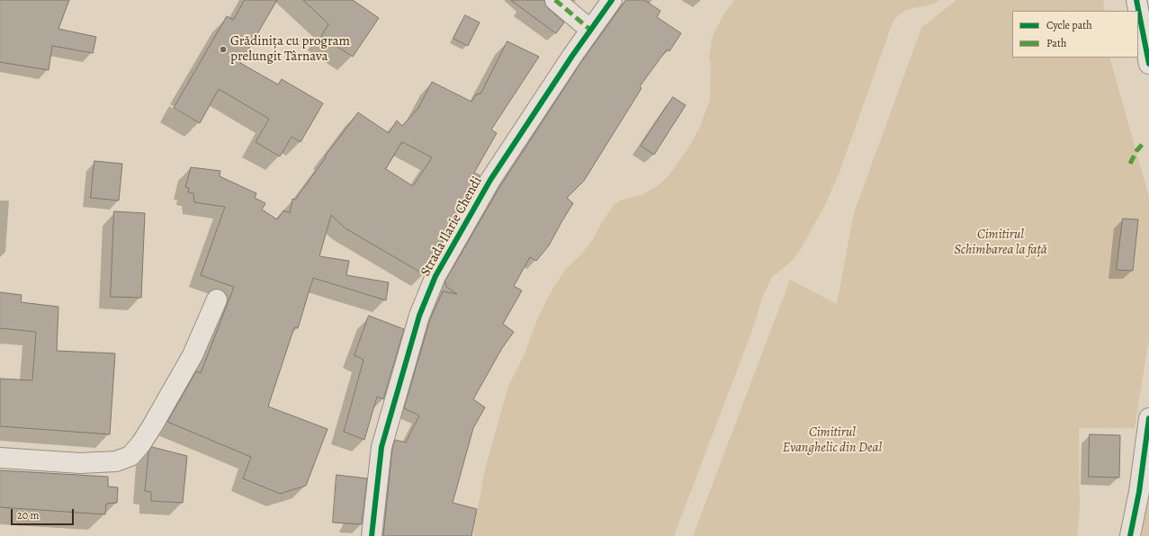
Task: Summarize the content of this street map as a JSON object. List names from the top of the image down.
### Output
{
  "streets": {
    "street": ["Strada Ilarie Chendi"]
  },
  "parks": ["Cimitirul Schimbarea la față", "Cimitirul Evanghelic din Deal"],
  "places": ["Grădinița cu program prelungit Târnava"],
  "legend": ["Cycle path", "Path"],
  "scale_bar": "20 m"
}
